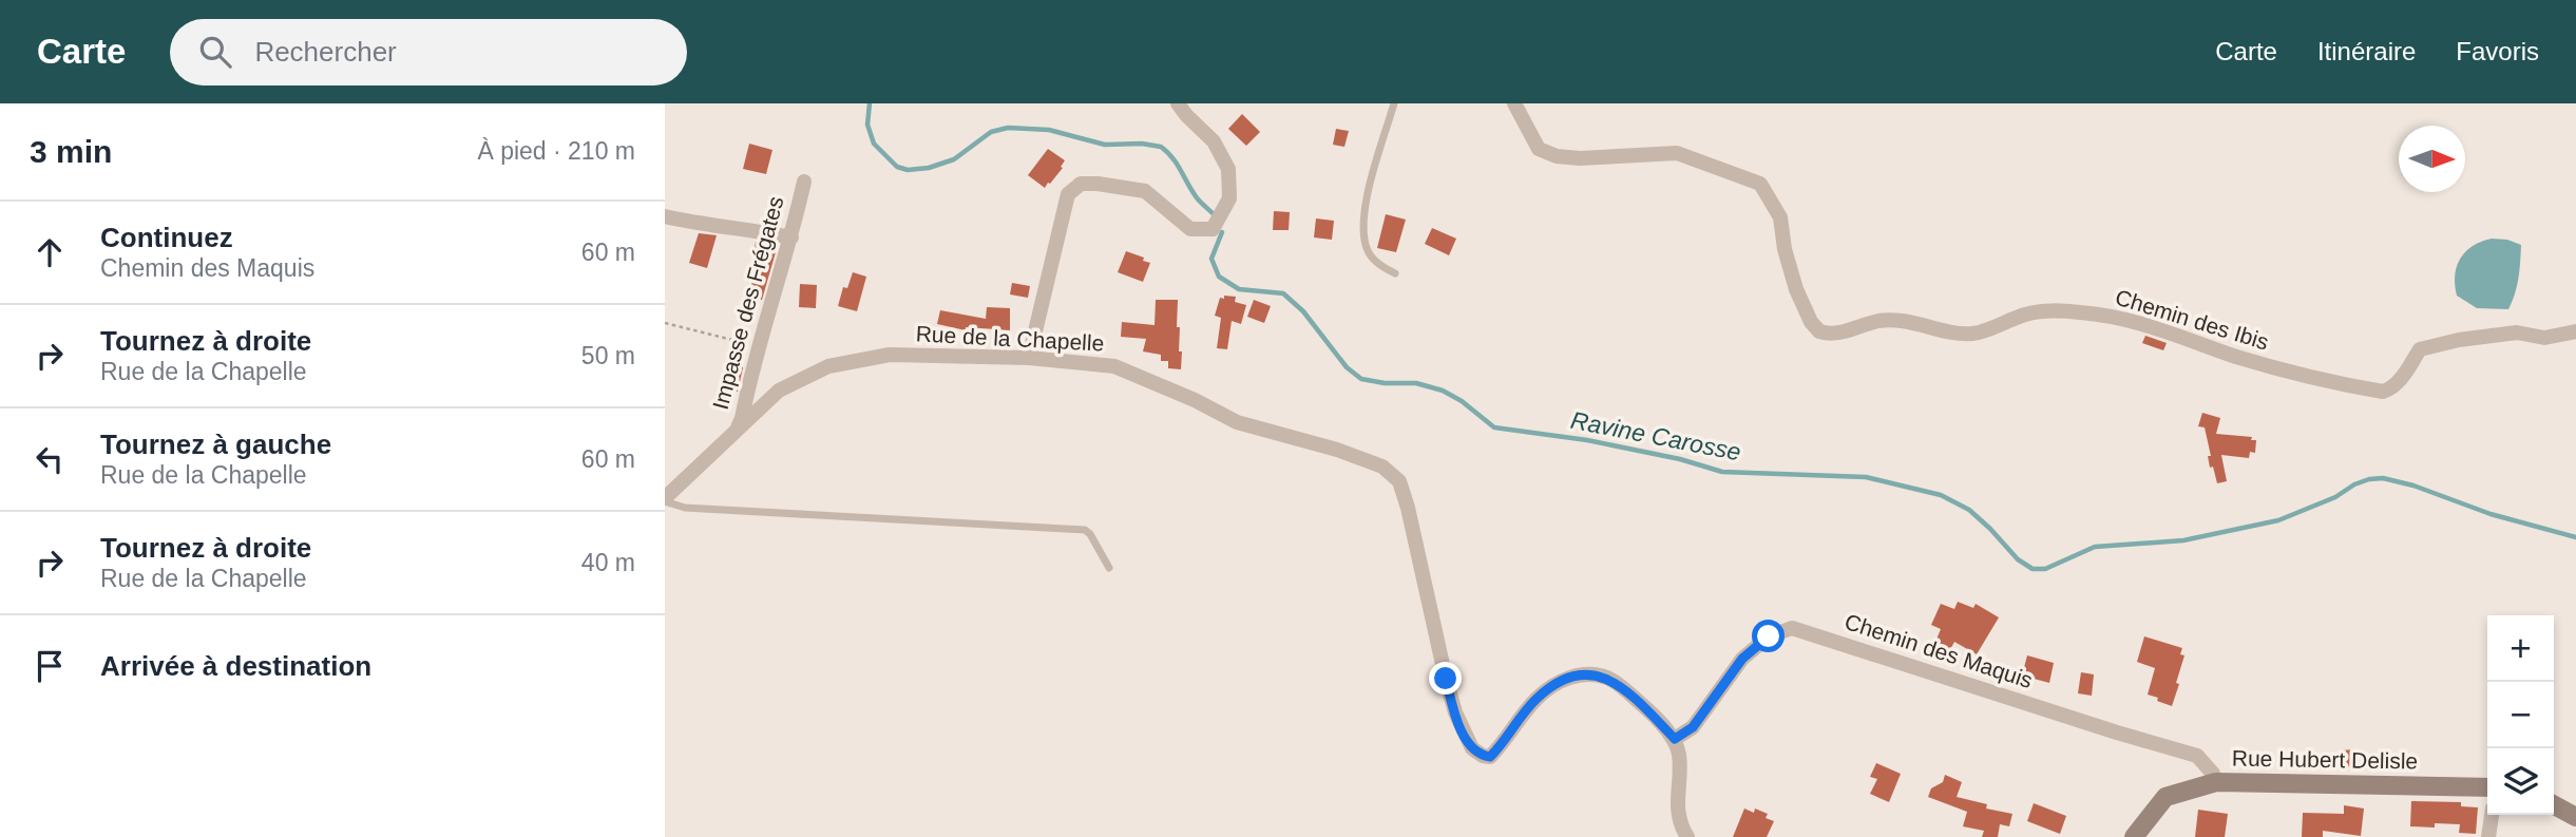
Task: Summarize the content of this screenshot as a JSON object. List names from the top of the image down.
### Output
{
  "streets": {
    "main road": ["Rue Hubert Delisle"],
    "street": [
      "Impasse des Frégates",
      "Chemin des Ibis",
      "Rue de la Chapelle",
      "Chemin des Maquis"
    ]
  },
  "crossings": [
    ["Impasse des Frégates", "Rue de la Chapelle"],
    ["Rue de la Chapelle", "Chemin des Maquis"],
    ["Chemin des Maquis", "Rue Hubert Delisle"]
  ],
  "water": ["Ravine Carosse"],
  "north": "right",
  "page": {
    "header": "Carte",
    "search": "Rechercher",
    "nav": ["Carte", "Itinéraire", "Favoris"],
    "heading": ["3 min", "À pied · 210 m"],
    "list": [
      ["Continuez", "Chemin des Maquis", "60 m"],
      ["Tournez à droite", "Rue de la Chapelle", "50 m"],
      ["Tournez à gauche", "Rue de la Chapelle", "60 m"],
      ["Tournez à droite", "Rue de la Chapelle", "40 m"],
      "Arrivée à destination"
    ],
    "map_buttons": ["+", "−"]
  }
}
